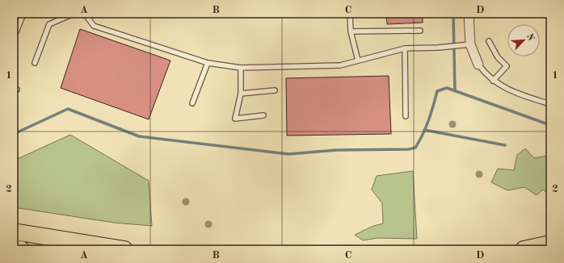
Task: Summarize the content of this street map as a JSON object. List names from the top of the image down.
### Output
{
  "north": "top right",
  "grid": {
    "columns": [
      "A",
      "B",
      "C",
      "D"
    ],
    "rows": ["1", "2"]
  }
}
